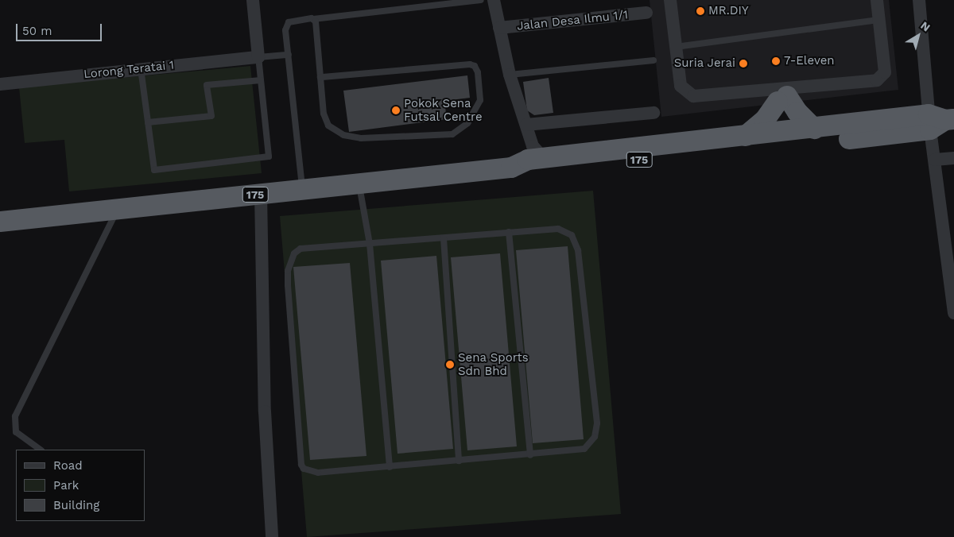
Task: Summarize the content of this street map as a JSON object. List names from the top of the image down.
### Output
{
  "streets": {
    "highway": ["175"],
    "street": ["Jalan Desa Ilmu 1/1", "Lorong Teratai 1"]
  },
  "places": [
    "MR.DIY",
    "7-Eleven",
    "Suria Jerai",
    "Pokok Sena Futsal Centre",
    "Sena Sports Sdn Bhd"
  ],
  "legend": ["Road", "Park", "Building"],
  "scale_bar": "50 m",
  "north": "top right"
}
